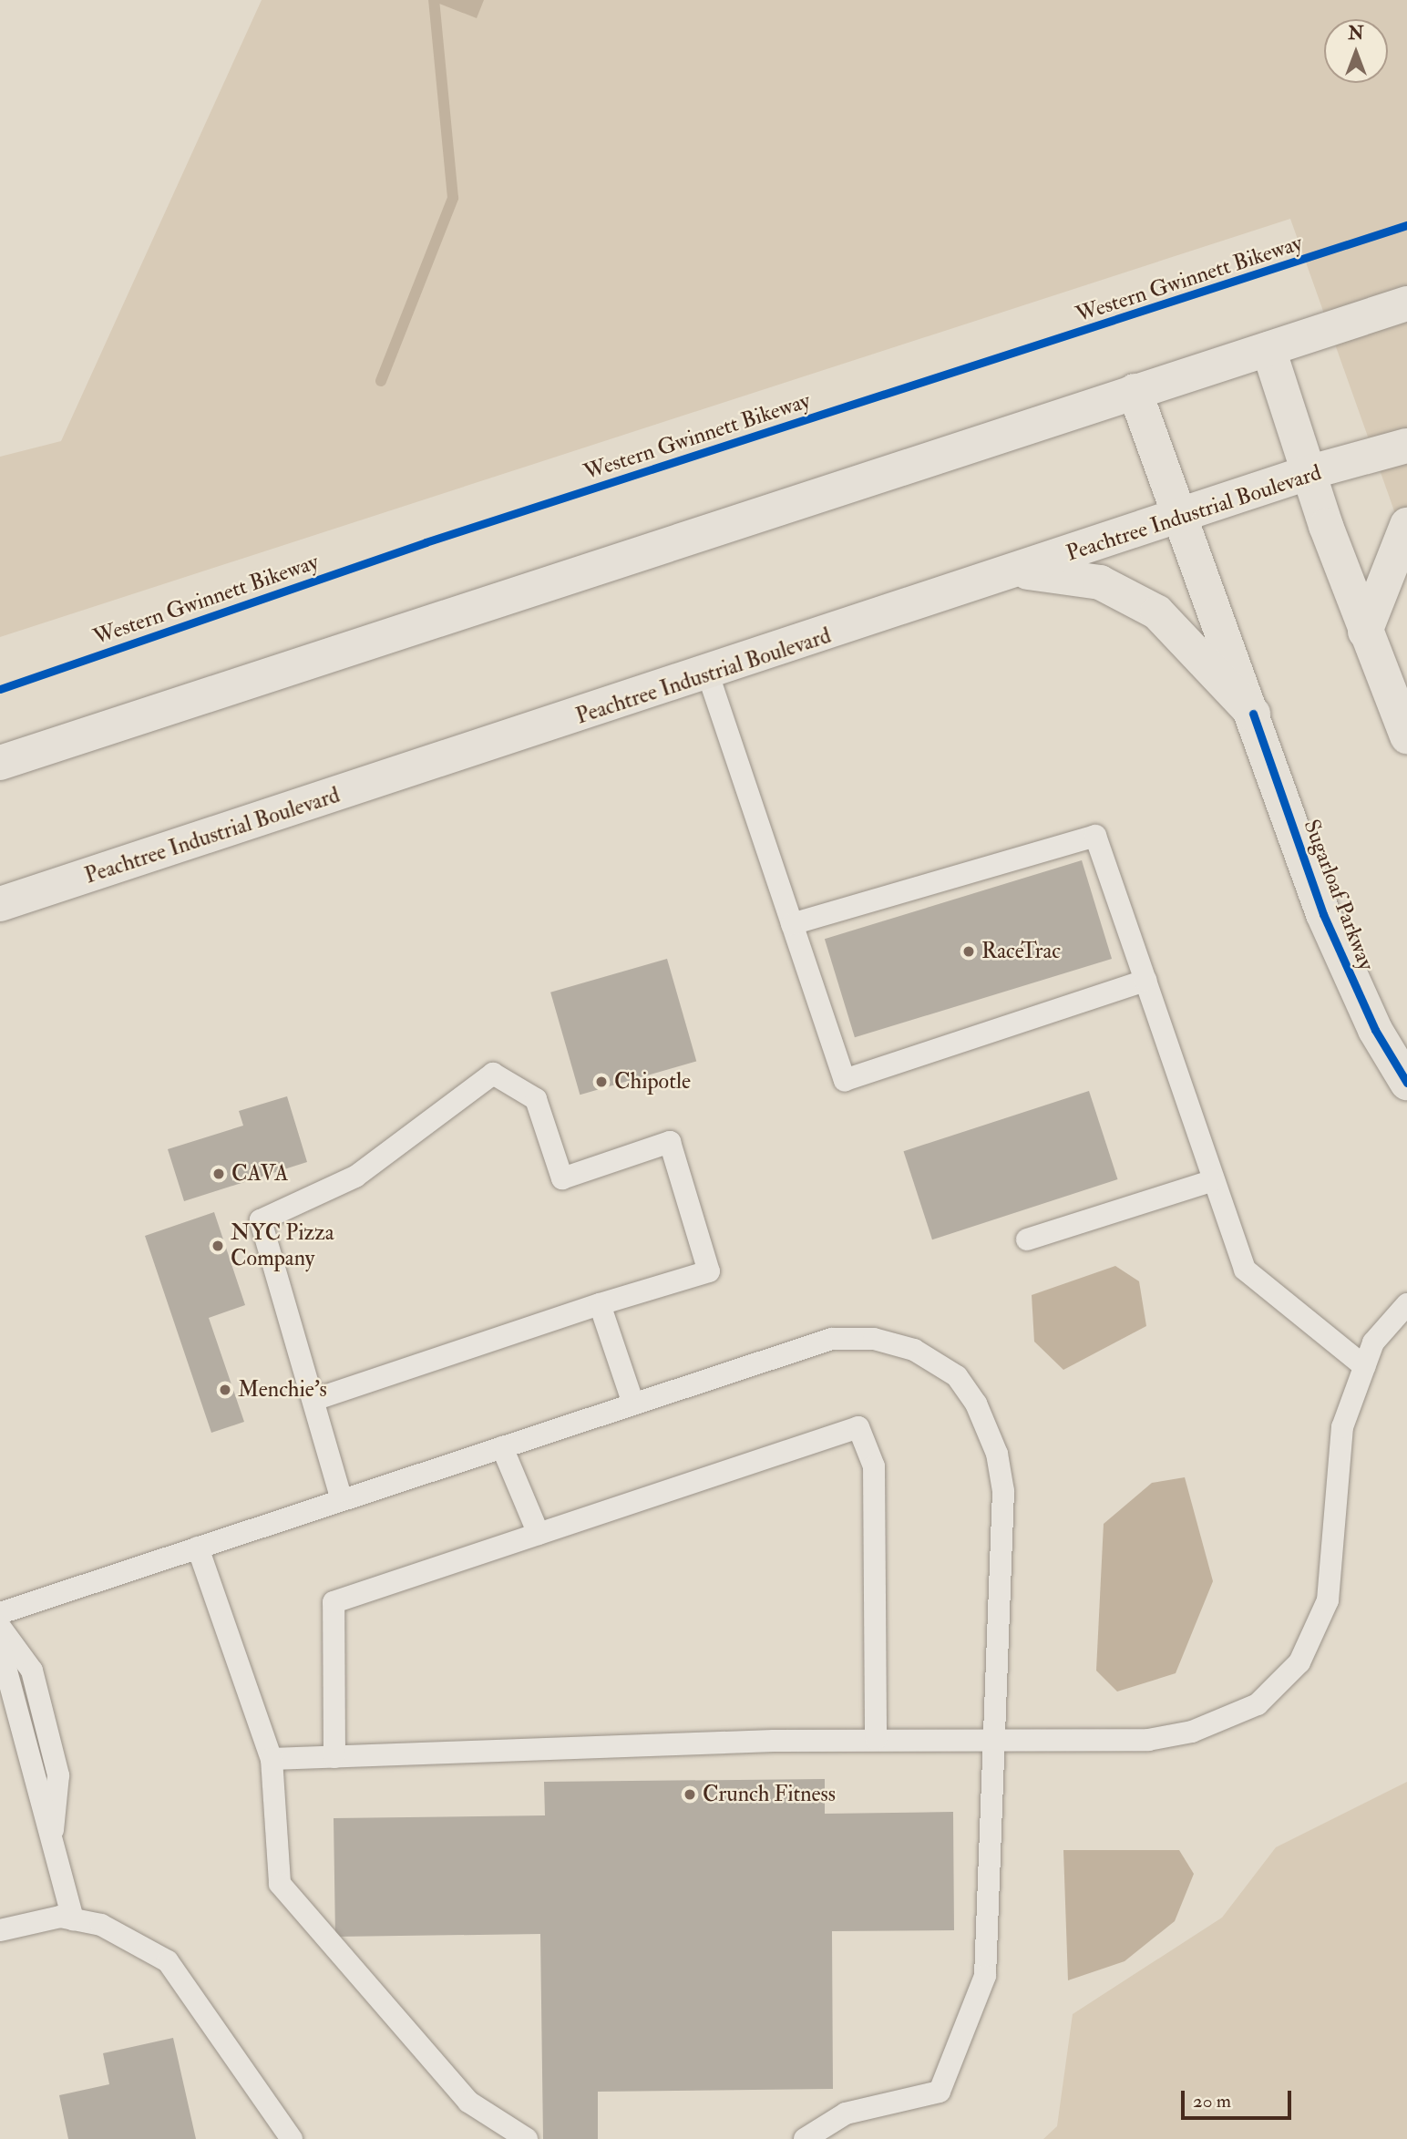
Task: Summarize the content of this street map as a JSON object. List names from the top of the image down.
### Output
{
  "streets": {
    "main road": ["Peachtree Industrial Boulevard", "Sugarloaf Parkway"],
    "cycle path": ["Western Gwinnett Bikeway"]
  },
  "crossings": [
    ["Peachtree Industrial Boulevard", "Sugarloaf Parkway"]
  ],
  "places": [
    "RaceTrac",
    "Chipotle",
    "CAVA",
    "NYC Pizza Company",
    "Menchie's",
    "Crunch Fitness"
  ],
  "scale_bar": "20 m",
  "north": "top"
}
